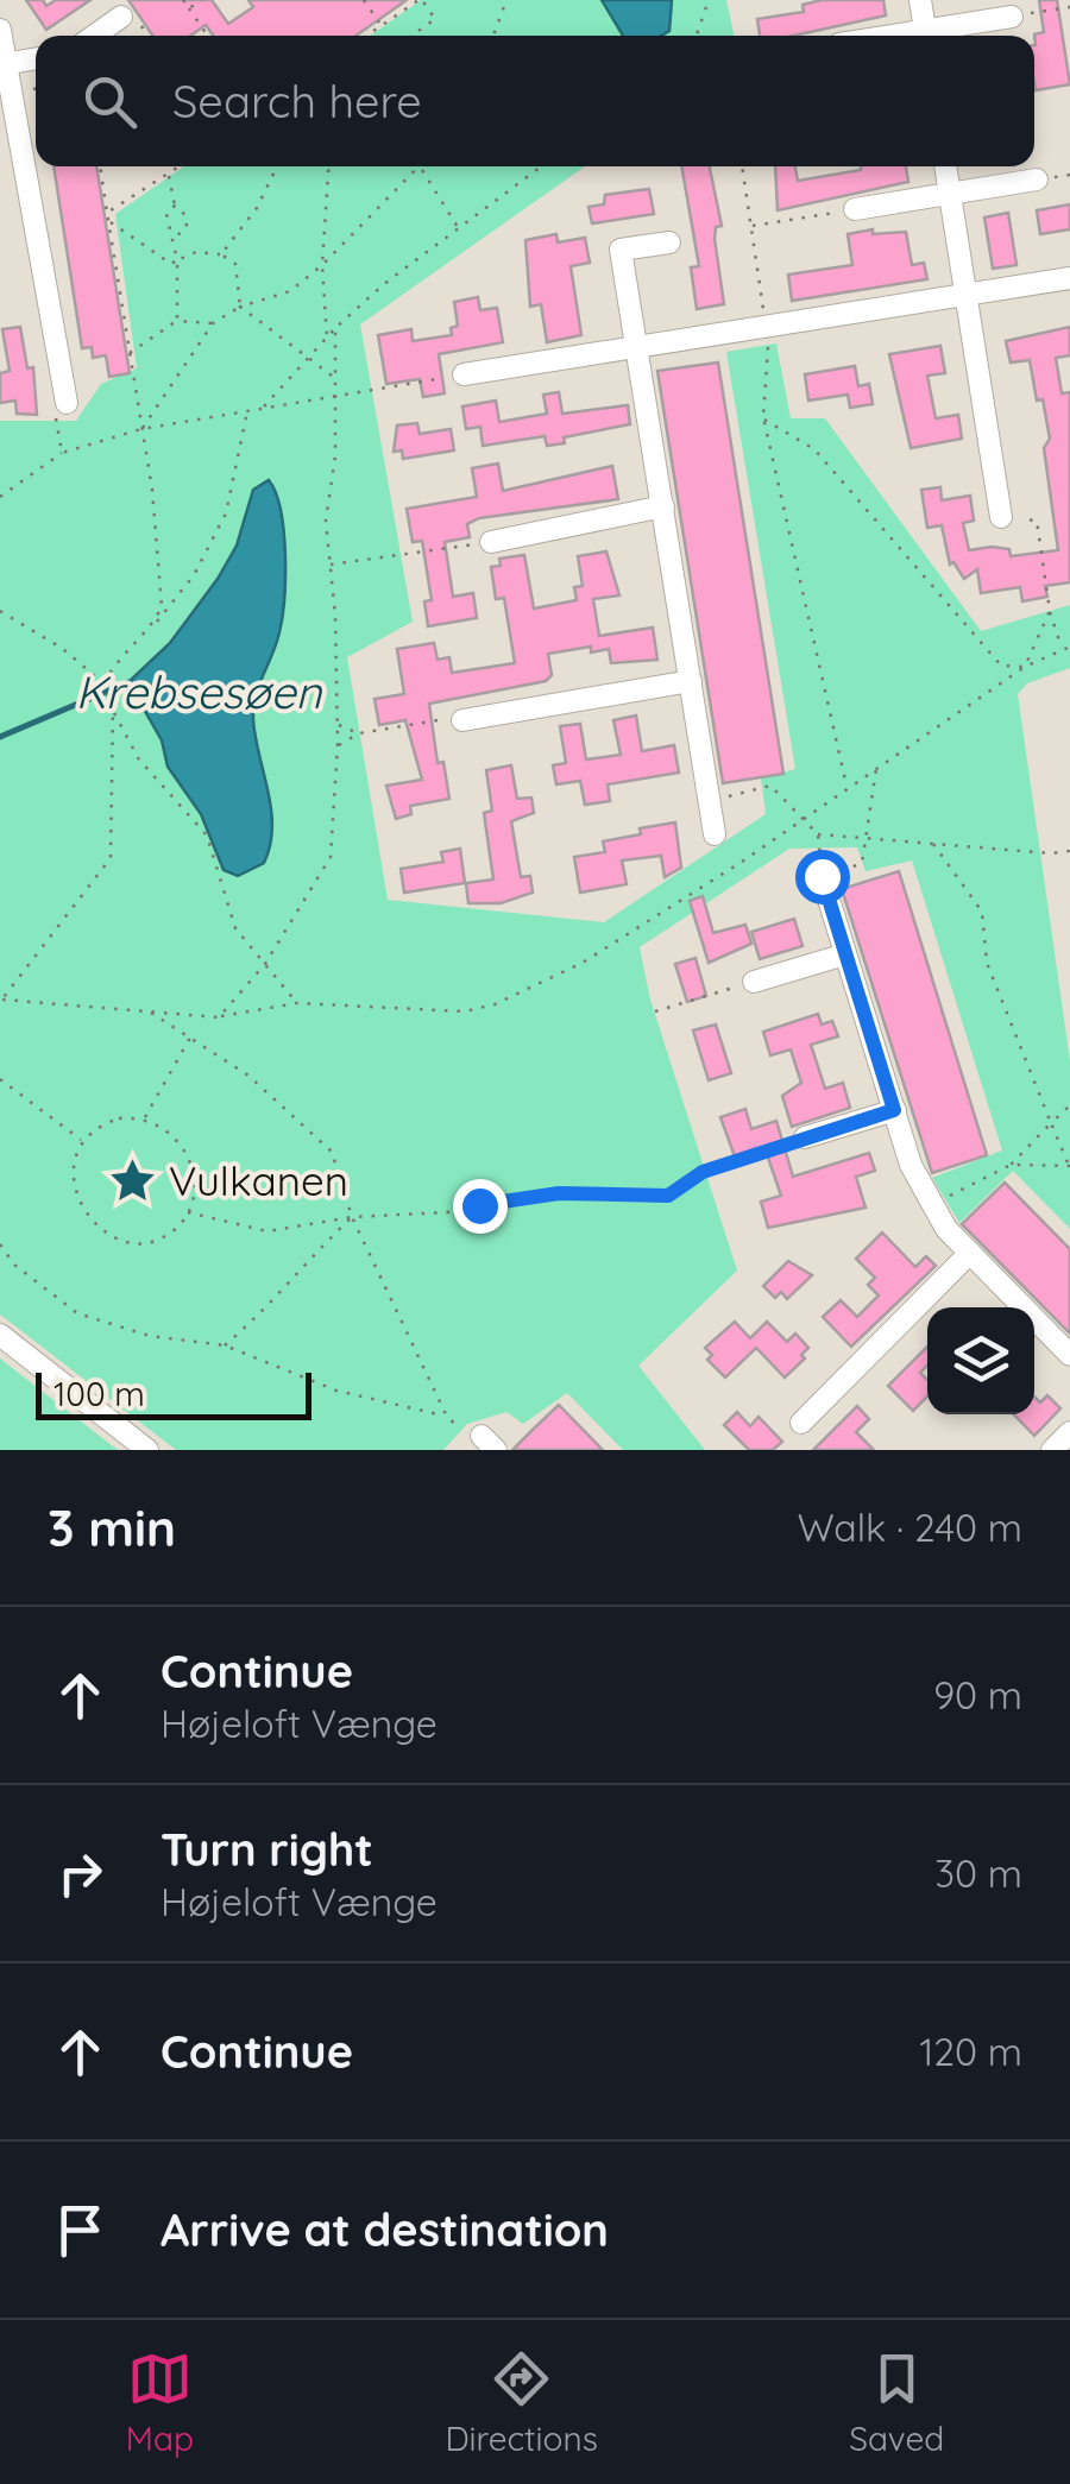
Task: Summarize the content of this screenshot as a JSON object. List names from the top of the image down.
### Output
{
  "water": ["Krebsesøen"],
  "places": {
    "place": ["Vulkanen"]
  },
  "scale_bar": "100 m",
  "page": {
    "search": "Search here",
    "scale": "100 m",
    "heading": ["3 min", "Walk · 240 m"],
    "list": [
      ["Continue", "Højeloft Vænge", "90 m"],
      ["Turn right", "Højeloft Vænge", "30 m"],
      ["Continue", "120 m"],
      "Arrive at destination"
    ],
    "nav": ["Map", "Directions", "Saved"]
  }
}
